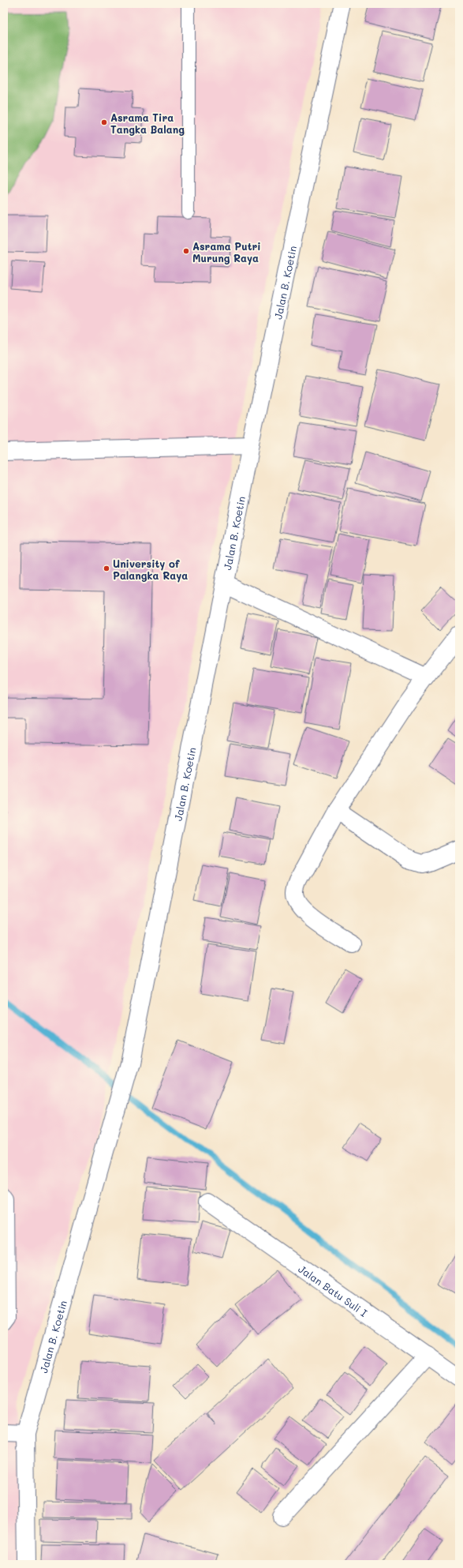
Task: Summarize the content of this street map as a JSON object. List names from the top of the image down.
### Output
{
  "streets": {
    "street": ["Jalan B. Koetin", "Jalan Batu Suli I"]
  },
  "places": ["Asrama Tira Tangka Balang", "Asrama Putri Murung Raya", "University of Palangka Raya"]
}
